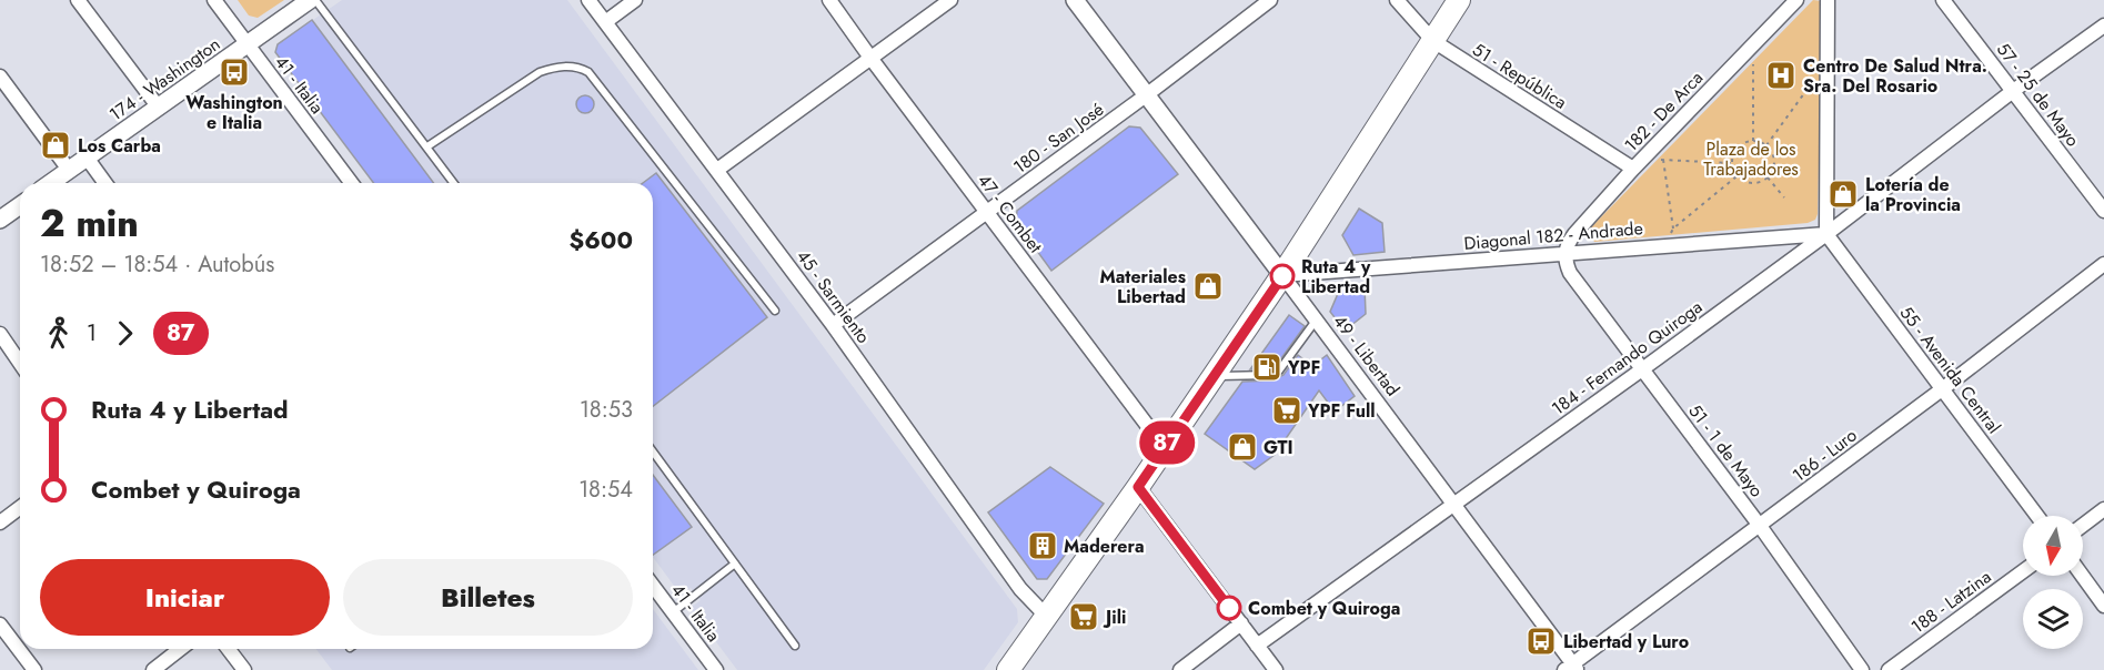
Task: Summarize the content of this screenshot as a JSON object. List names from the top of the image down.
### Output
{
  "streets": {
    "street": [
      "51 - República",
      "174 - Washington",
      "41 - Italia",
      "57 - 25 de Mayo",
      "182 - De Arca",
      "180 - San José",
      "47 - Combet",
      "Diagonal 182 - Andrade",
      "45 - Sarmiento",
      "49 - Libertad",
      "184 - Fernando Quiroga",
      "55 - Avenida Central",
      "51 - 1 de Mayo",
      "186 - Luro",
      "188 - Latzina"
    ]
  },
  "crossings": [
    ["51 - República", "182 - De Arca"],
    ["174 - Washington", "41 - Italia"],
    ["57 - 25 de Mayo", "184 - Fernando Quiroga"],
    ["182 - De Arca", "Diagonal 182 - Andrade"],
    ["182 - De Arca", "51 - 1 de Mayo"],
    ["180 - San José", "47 - Combet"],
    ["180 - San José", "45 - Sarmiento"],
    ["180 - San José", "49 - Libertad"],
    ["Diagonal 182 - Andrade", "49 - Libertad"],
    ["Diagonal 182 - Andrade", "184 - Fernando Quiroga"],
    ["Diagonal 182 - Andrade", "55 - Avenida Central"],
    ["Diagonal 182 - Andrade", "51 - 1 de Mayo"],
    ["49 - Libertad", "184 - Fernando Quiroga"],
    ["49 - Libertad", "186 - Luro"],
    ["184 - Fernando Quiroga", "55 - Avenida Central"],
    ["184 - Fernando Quiroga", "51 - 1 de Mayo"],
    ["55 - Avenida Central", "186 - Luro"],
    ["51 - 1 de Mayo", "186 - Luro"]
  ],
  "parks": ["Plaza de los Trabajadores"],
  "places": {
    "bus stop": ["Washington e Italia", "Libertad y Luro"],
    "hospital": ["Centro De Salud Ntra. Sra. Del Rosario"],
    "shop": [
      "Los Carba",
      "Lotería de la Provincia",
      "Materiales Libertad",
      "GTI"
    ],
    "other": ["Ruta 4 y Libertad", "Combet y Quiroga"],
    "fuel station": ["YPF"],
    "supermarket": ["YPF Full", "Jili"],
    "building": ["Maderera"]
  },
  "lines": ["bus line 87"],
  "north": "bottom",
  "page": {
    "on_map": "87",
    "heading": ["2 min", "18:52 – 18:54 · Autobús", "$600"],
    "legs": ["1", "87"],
    "list": [
      {
        "name": "Ruta 4 y Libertad",
        "value": "18:53"
      },
      {
        "name": "Combet y Quiroga",
        "value": "18:54"
      }
    ],
    "buttons": ["Iniciar", "Billetes"]
  }
}
